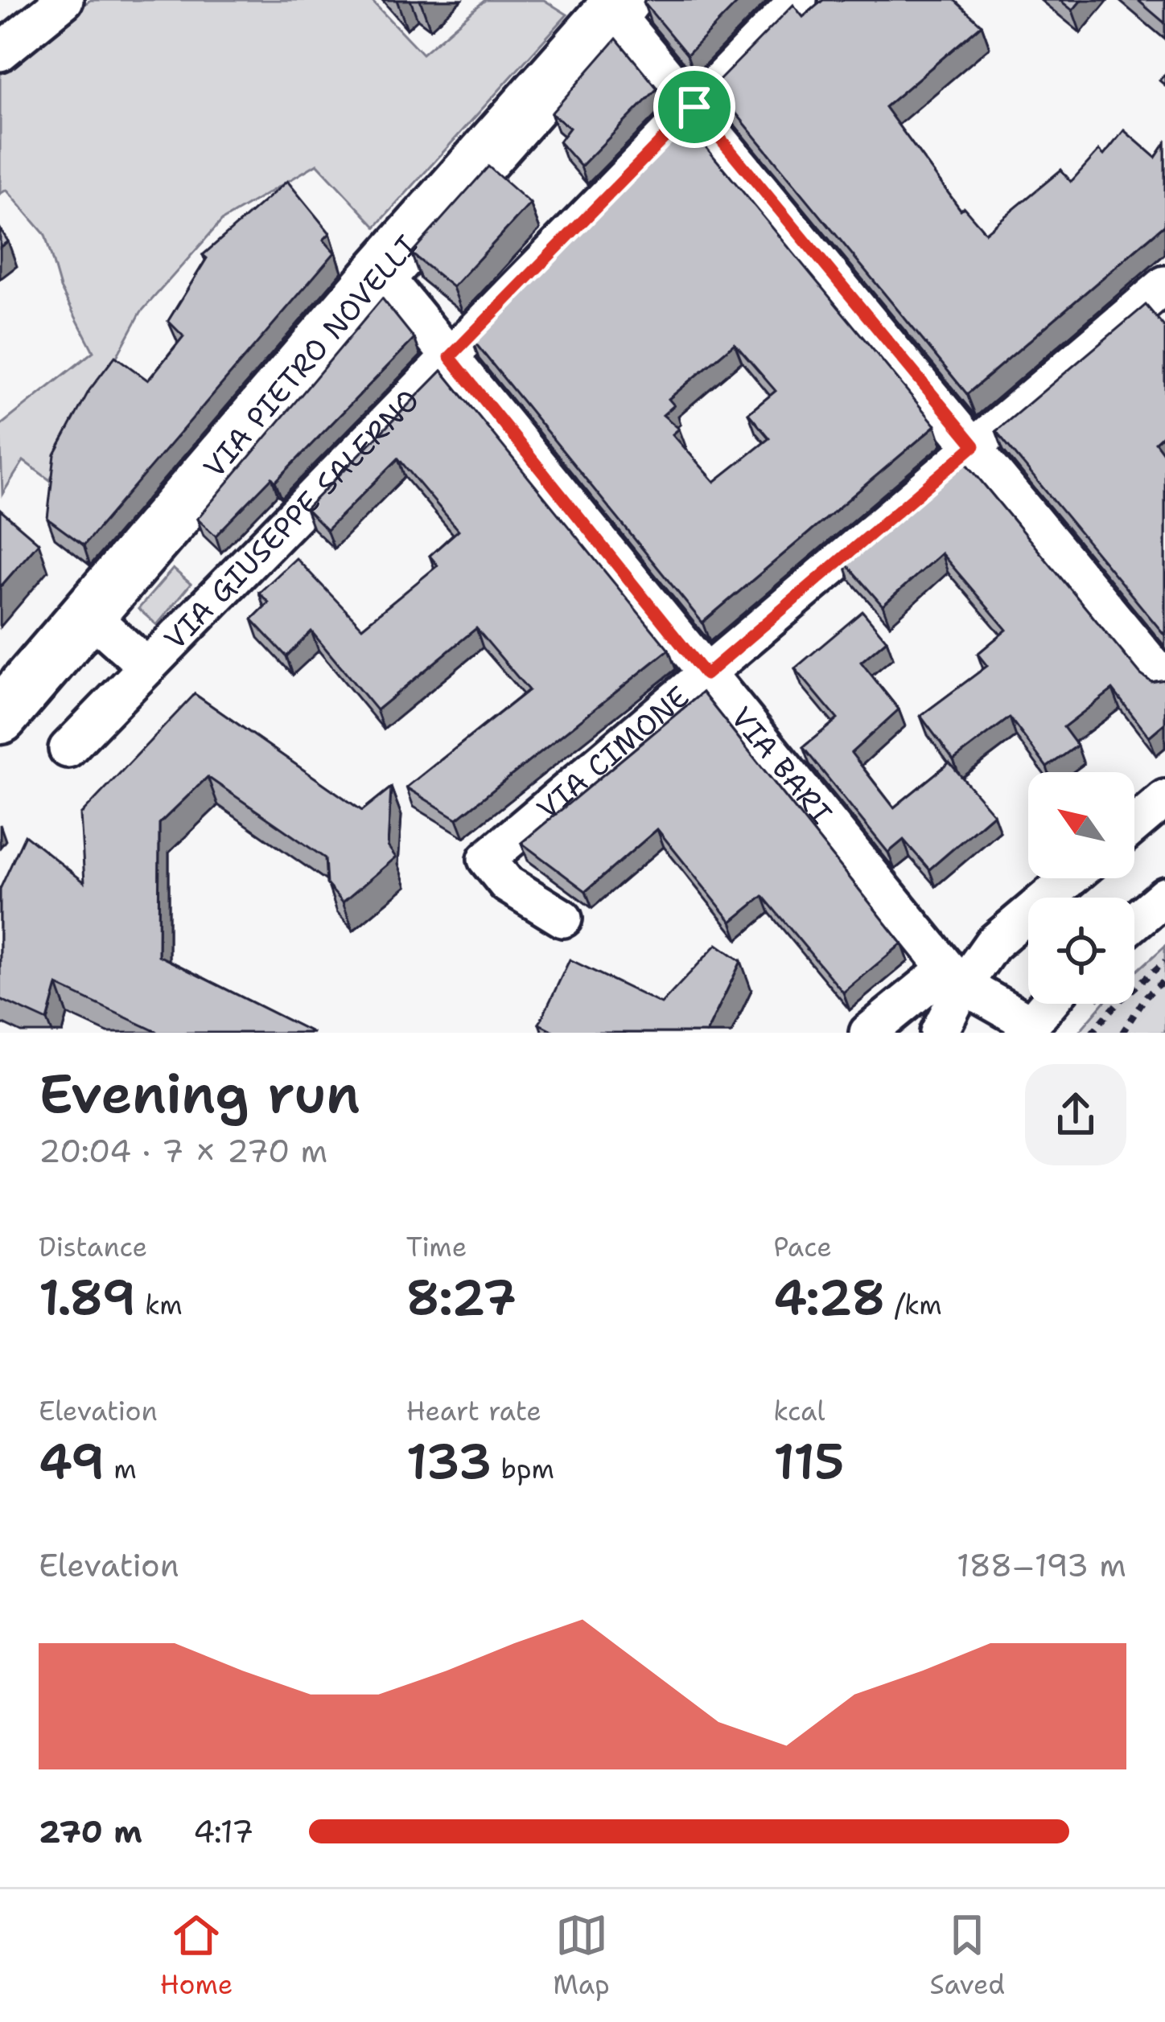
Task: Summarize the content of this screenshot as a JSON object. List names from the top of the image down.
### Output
{
  "streets": {
    "main road": ["VIA PIETRO NOVELLI"],
    "street": ["VIA GIUSEPPE SALERNO", "VIA CIMONE", "VIA BARI"]
  },
  "crossings": [
    ["VIA PIETRO NOVELLI", "VIA GIUSEPPE SALERNO"],
    ["VIA PIETRO NOVELLI", "VIA BARI"],
    ["VIA GIUSEPPE SALERNO", "VIA BARI"],
    ["VIA CIMONE", "VIA BARI"]
  ],
  "north": "top left",
  "page": {
    "heading": ["Evening run", "20:04 · 7 × 270 m"],
    "stats": [
      ["Distance", "1.89 km"],
      ["Time", "8:27"],
      ["Pace", "4:28 /km"],
      ["Elevation", "49 m"],
      ["Heart rate", "133 bpm"],
      ["kcal", "115"]
    ],
    "chart": ["Elevation", "188–193 m"],
    "list": [
      {
        "name": "270 m",
        "note": "4:17"
      }
    ],
    "tabs": ["Home", "Map", "Saved"]
  }
}
